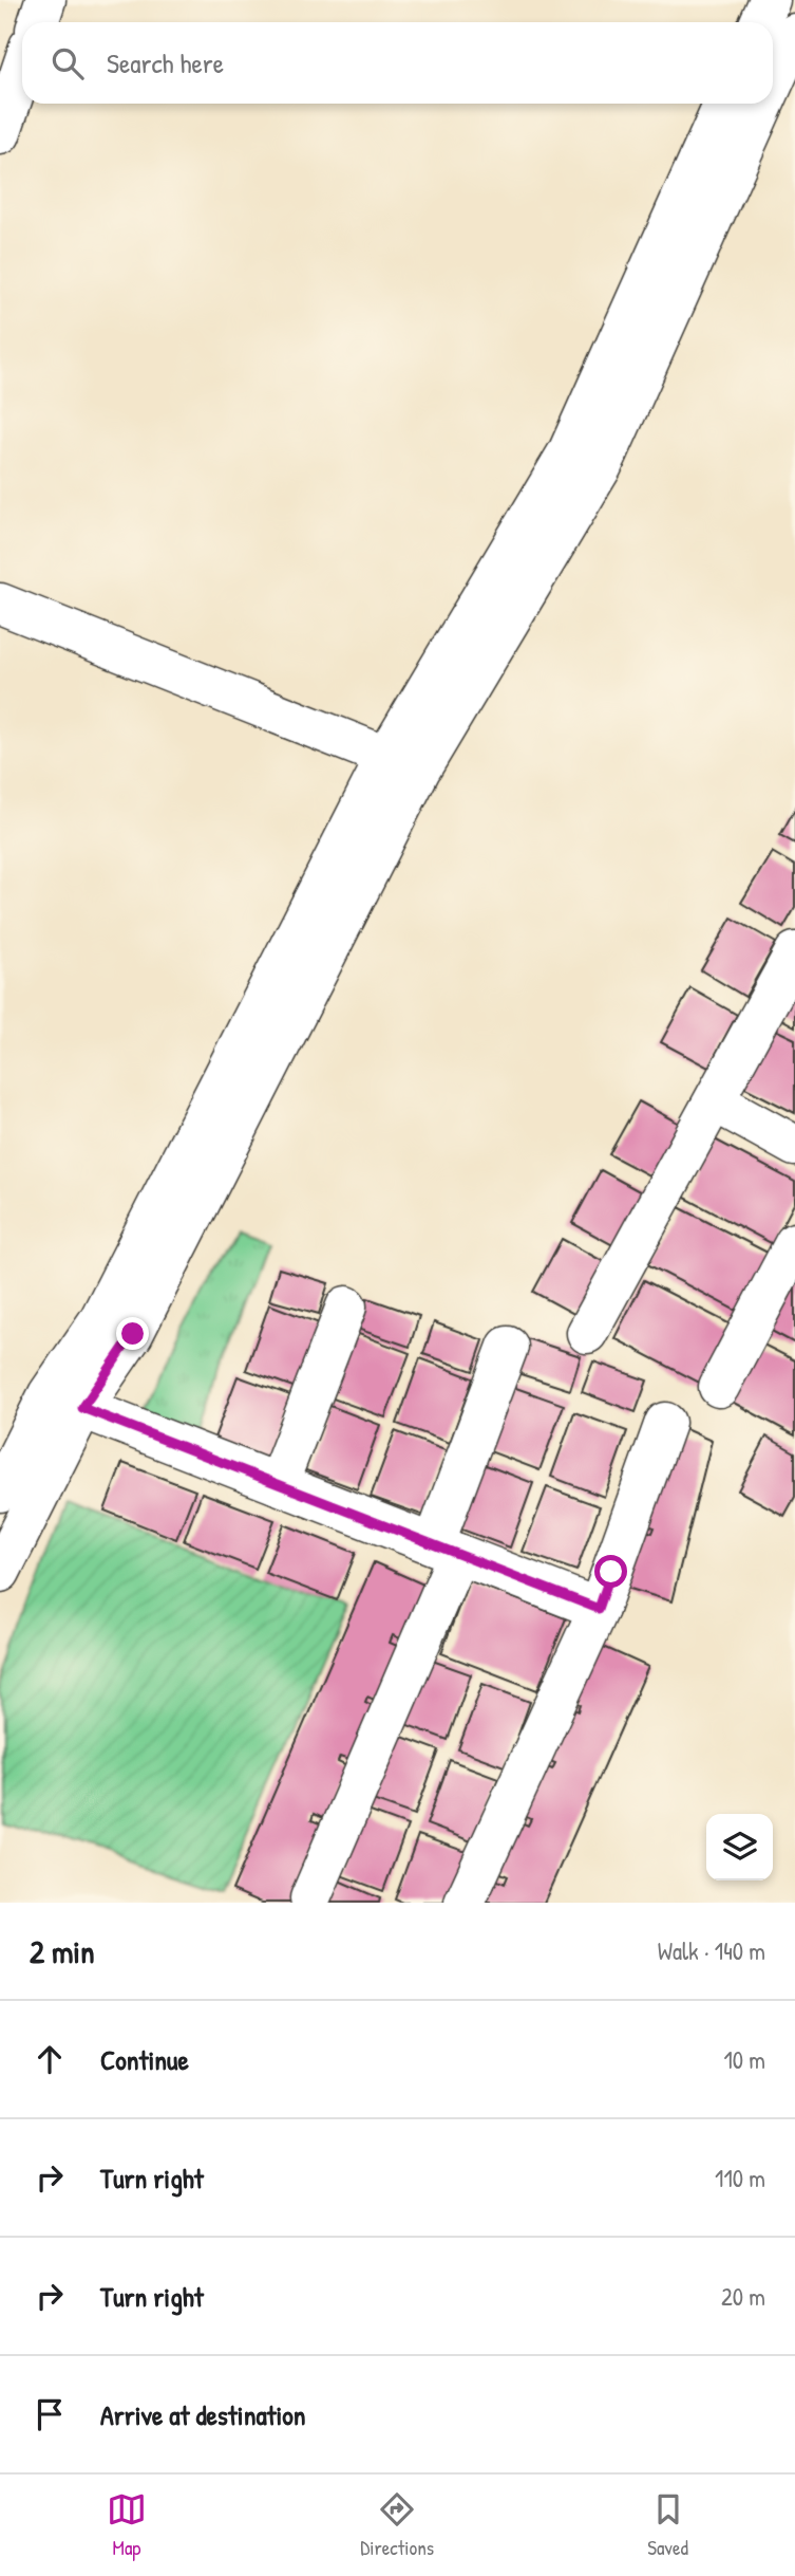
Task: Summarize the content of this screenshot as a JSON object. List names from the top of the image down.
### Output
{
  "page": {
    "search": "Search here",
    "heading": ["2 min", "Walk · 140 m"],
    "list": [
      ["Continue", "10 m"],
      ["Turn right", "110 m"],
      ["Turn right", "20 m"],
      "Arrive at destination"
    ],
    "nav": ["Map", "Directions", "Saved"]
  }
}
